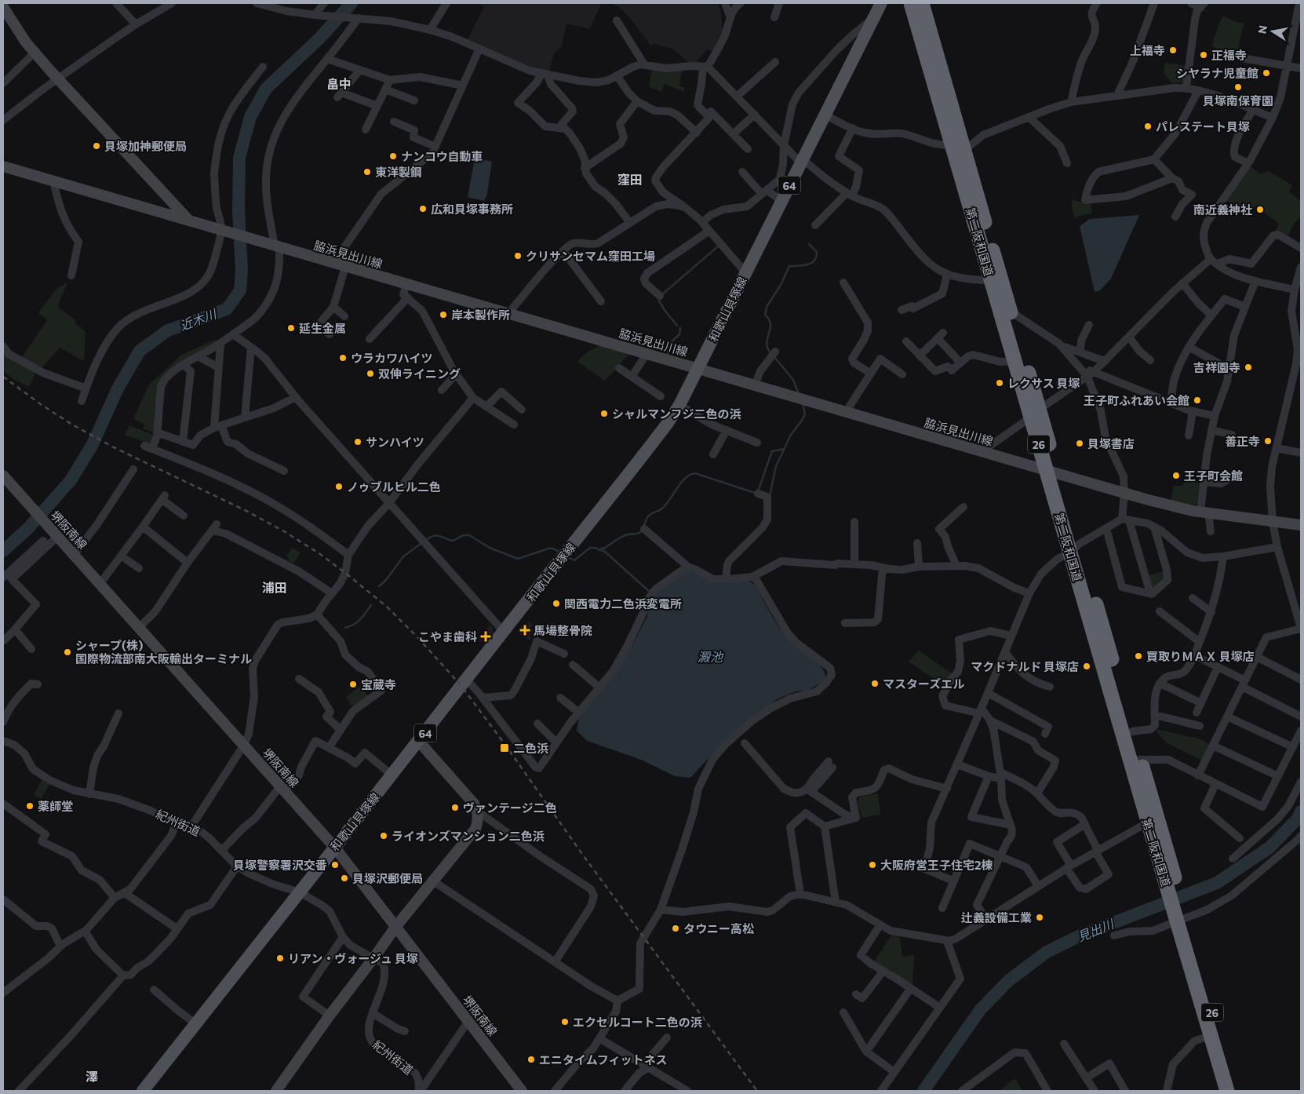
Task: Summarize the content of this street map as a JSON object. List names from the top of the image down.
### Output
{
  "streets": {
    "highway": ["第二阪和国道", "26"],
    "main road": ["64", "和歌山貝塚線"],
    "street": ["脇浜見出川線", "堺阪南線", "紀州街道"]
  },
  "crossings": [
    ["第二阪和国道", "脇浜見出川線"],
    ["脇浜見出川線", "和歌山貝塚線"],
    ["和歌山貝塚線", "堺阪南線"],
    ["和歌山貝塚線", "紀州街道"]
  ],
  "districts": [
    "畠中",
    "窪田",
    "浦田",
    "澤"
  ],
  "water": ["近木川", "澱池", "見出川"],
  "places": {
    "other": [
      "上福寺",
      "正福寺",
      "シヤラナ児童館",
      "貝塚南保育園",
      "パレステート貝塚",
      "貝塚加神郵便局",
      "ナンコウ自動車",
      "東洋製鋼",
      "広和貝塚事務所",
      "南近義神社",
      "クリサンセマム窪田工場",
      "岸本製作所",
      "延生金属",
      "ウラカワハイツ",
      "吉祥園寺",
      "双伸ライニング",
      "レクサス 貝塚",
      "王子町ふれあい会館",
      "シャルマンフジ二色の浜",
      "善正寺",
      "サンハイツ",
      "貝塚書店",
      "王子町会館",
      "ノゥブルヒル二色",
      "関西電力二色浜変電所",
      "シャープ(株) 国際物流部南大阪輸出ターミナル",
      "買取りＭＡＸ 貝塚店",
      "マクドナルド 貝塚店",
      "マスターズエル",
      "宝蔵寺",
      "薬師堂",
      "ヴァンテージ二色",
      "ライオンズマンション二色浜",
      "貝塚警察署沢交番",
      "大阪府営王子住宅2棟",
      "貝塚沢郵便局",
      "辻義設備工業",
      "タウニー高松",
      "リアン・ヴォージュ 貝塚",
      "エクセルコート二色の浜",
      "エニタイムフィットネス"
    ],
    "health": ["馬場整骨院", "こやま歯科"],
    "transit": ["二色浜"]
  },
  "north": "left"
}
